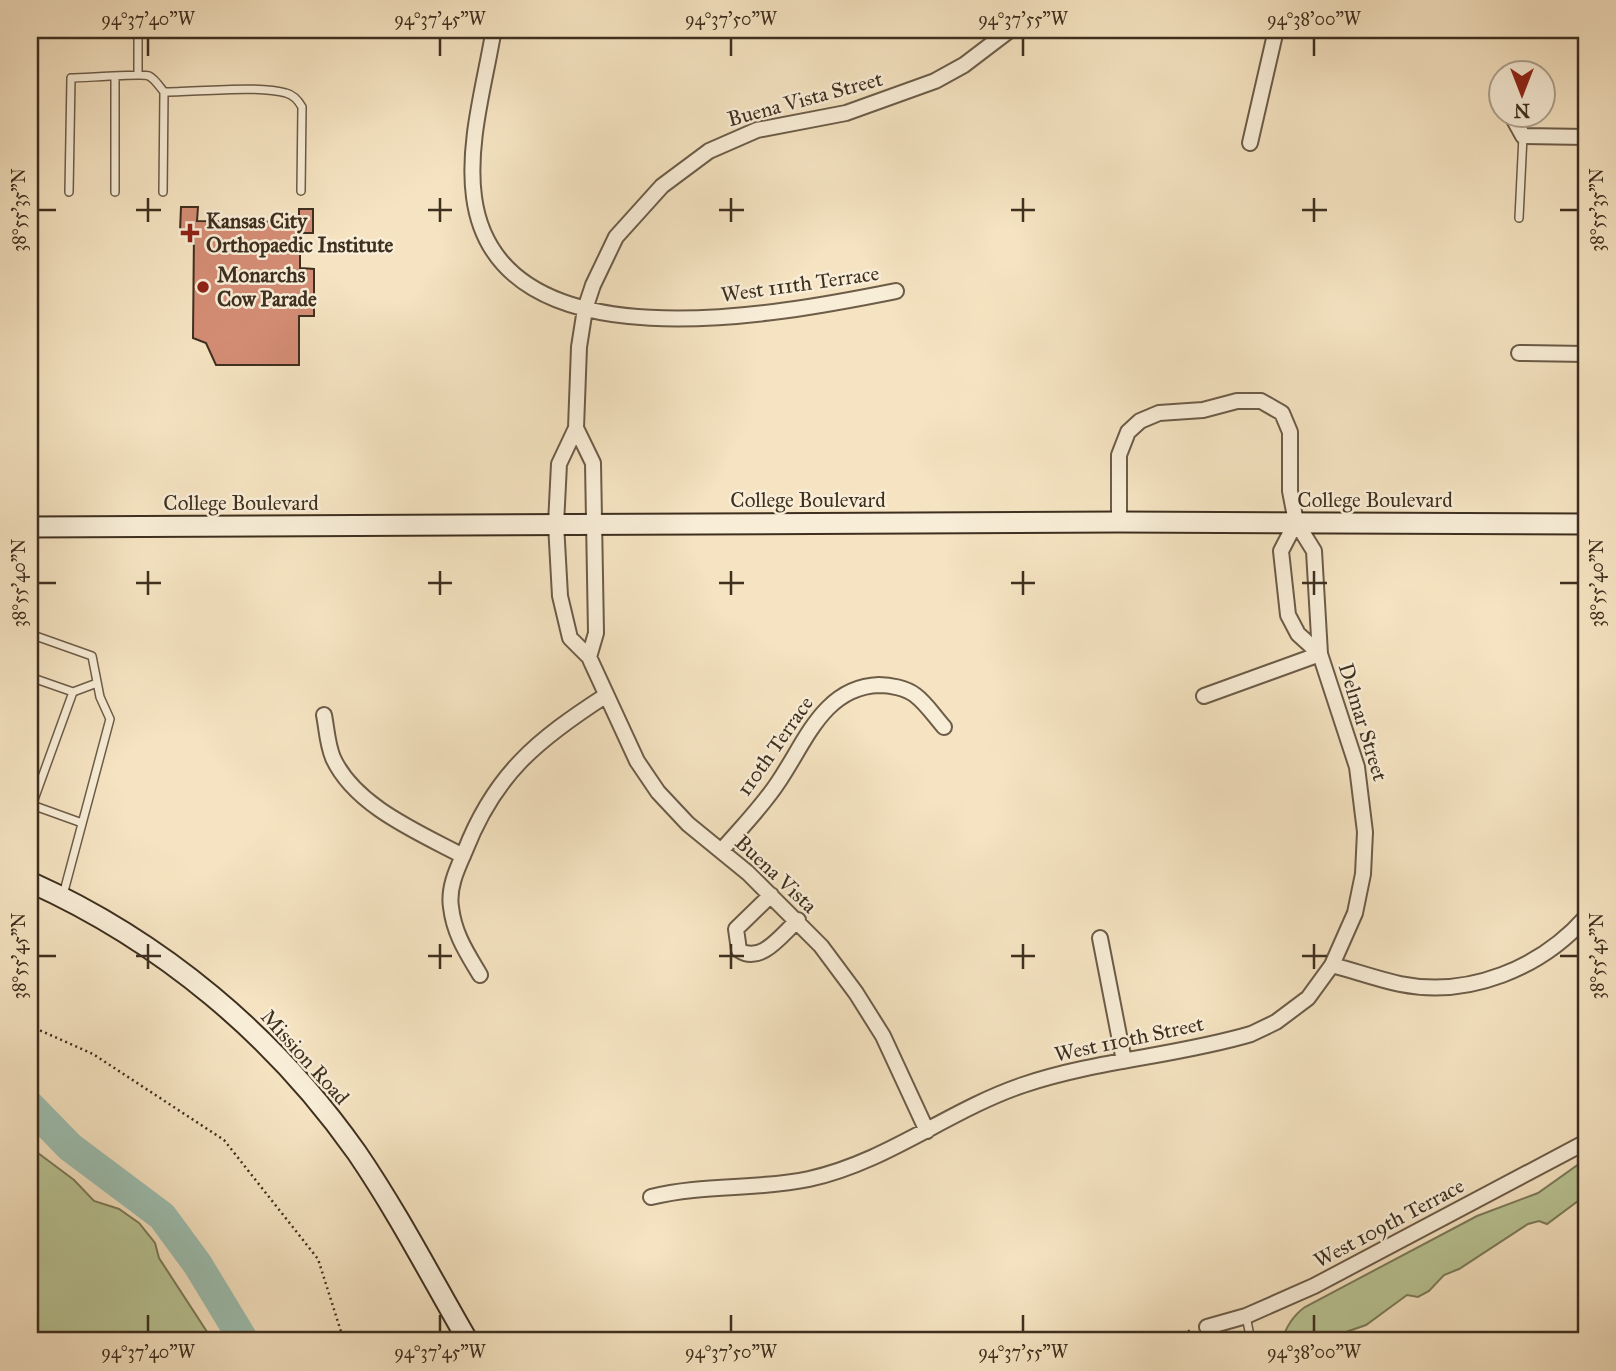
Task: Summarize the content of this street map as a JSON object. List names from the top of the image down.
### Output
{
  "streets": {
    "main road": ["College Boulevard", "Mission Road"],
    "street": [
      "Buena Vista Street",
      "West 111th Terrace",
      "Delmar Street",
      "110th Terrace",
      "Buena Vista",
      "West 110th Street",
      "West 109th Terrace"
    ]
  },
  "crossings": [
    ["Buena Vista Street", "West 111th Terrace"],
    ["Buena Vista Street", "College Boulevard"],
    ["Buena Vista Street", "Buena Vista"],
    ["College Boulevard", "Delmar Street"],
    ["College Boulevard", "Buena Vista"],
    ["Delmar Street", "West 110th Street"],
    ["110th Terrace", "Buena Vista"],
    ["Buena Vista", "West 110th Street"]
  ],
  "places": {
    "health": ["Kansas City Orthopaedic Institute"],
    "other": ["Monarchs Cow Parade"]
  },
  "north": "bottom",
  "coordinates": [
    "94°37'40\"W",
    "94°37'45\"W",
    "94°37'50\"W",
    "94°37'55\"W",
    "94°38'00\"W",
    "38°55'35\"N",
    "38°55'40\"N",
    "38°55'45\"N"
  ]
}
